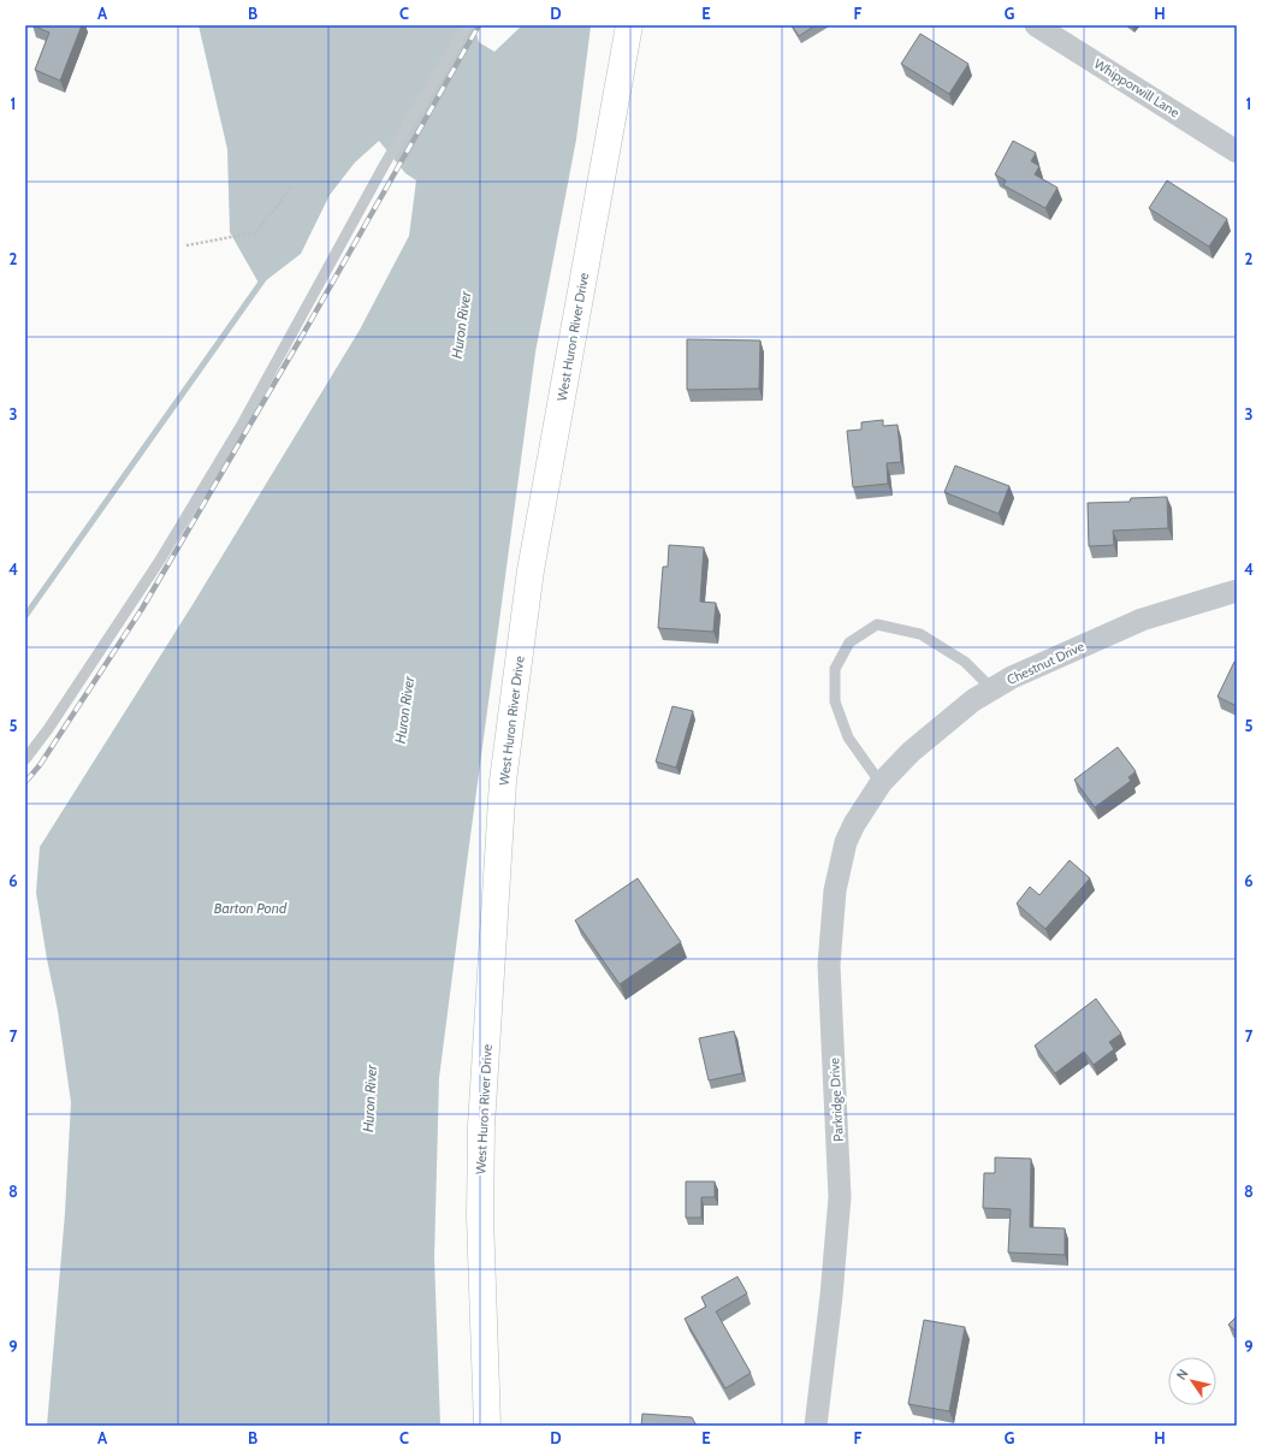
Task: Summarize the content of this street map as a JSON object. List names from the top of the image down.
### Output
{
  "streets": {
    "street": [
      "Whipporwill Lane",
      "West Huron River Drive",
      "Chestnut Drive",
      "Parkridge Drive"
    ]
  },
  "crossings": [
    ["Chestnut Drive", "Parkridge Drive"]
  ],
  "water": ["Huron River", "Barton Pond"],
  "north": "top left",
  "grid": {
    "columns": [
      "A",
      "B",
      "C",
      "D",
      "E",
      "F",
      "G",
      "H"
    ],
    "rows": [
      "1",
      "2",
      "3",
      "4",
      "5",
      "6",
      "7",
      "8",
      "9"
    ]
  }
}
